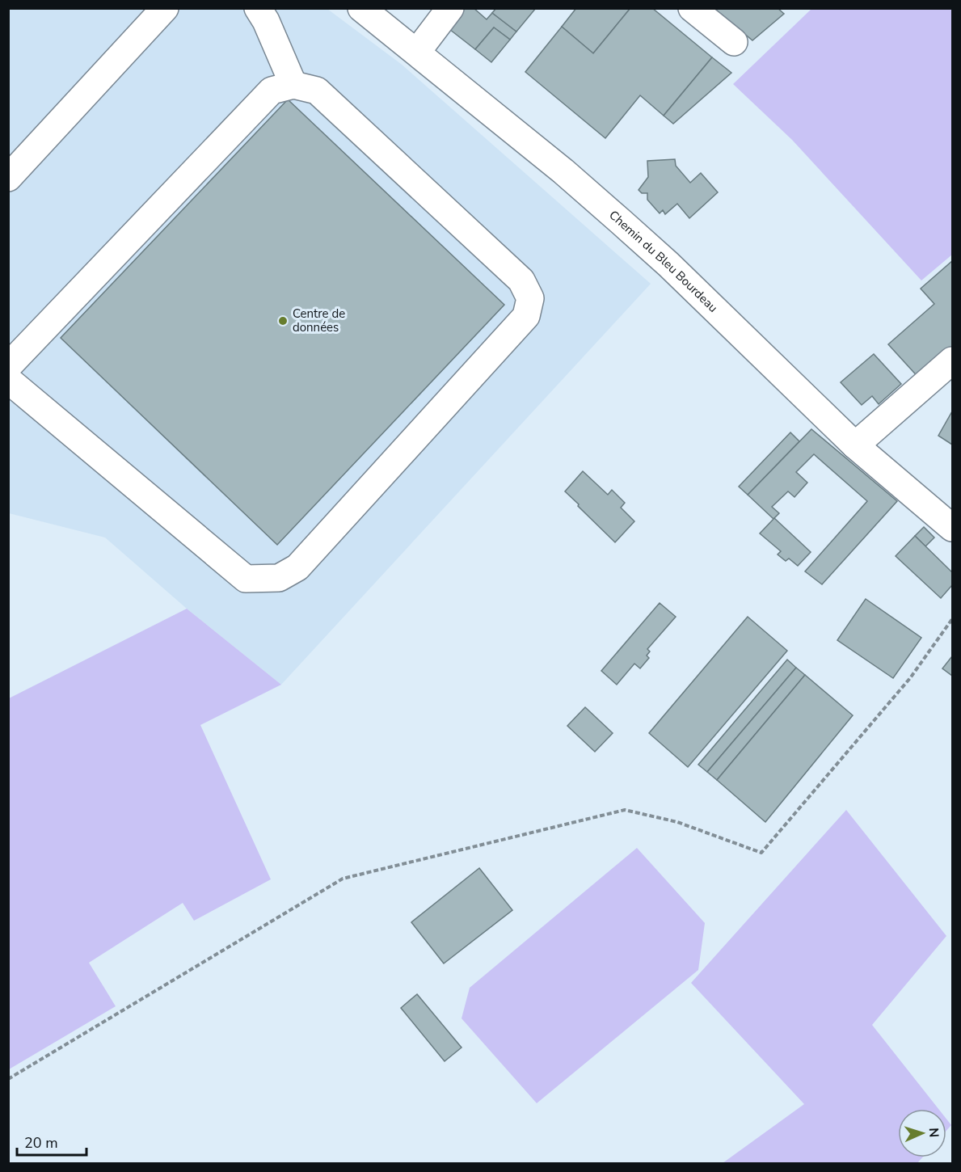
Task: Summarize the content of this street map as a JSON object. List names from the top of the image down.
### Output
{
  "streets": {
    "street": ["Chemin du Bleu Bourdeau"]
  },
  "places": ["Centre de données"],
  "scale_bar": "20 m",
  "north": "right"
}
